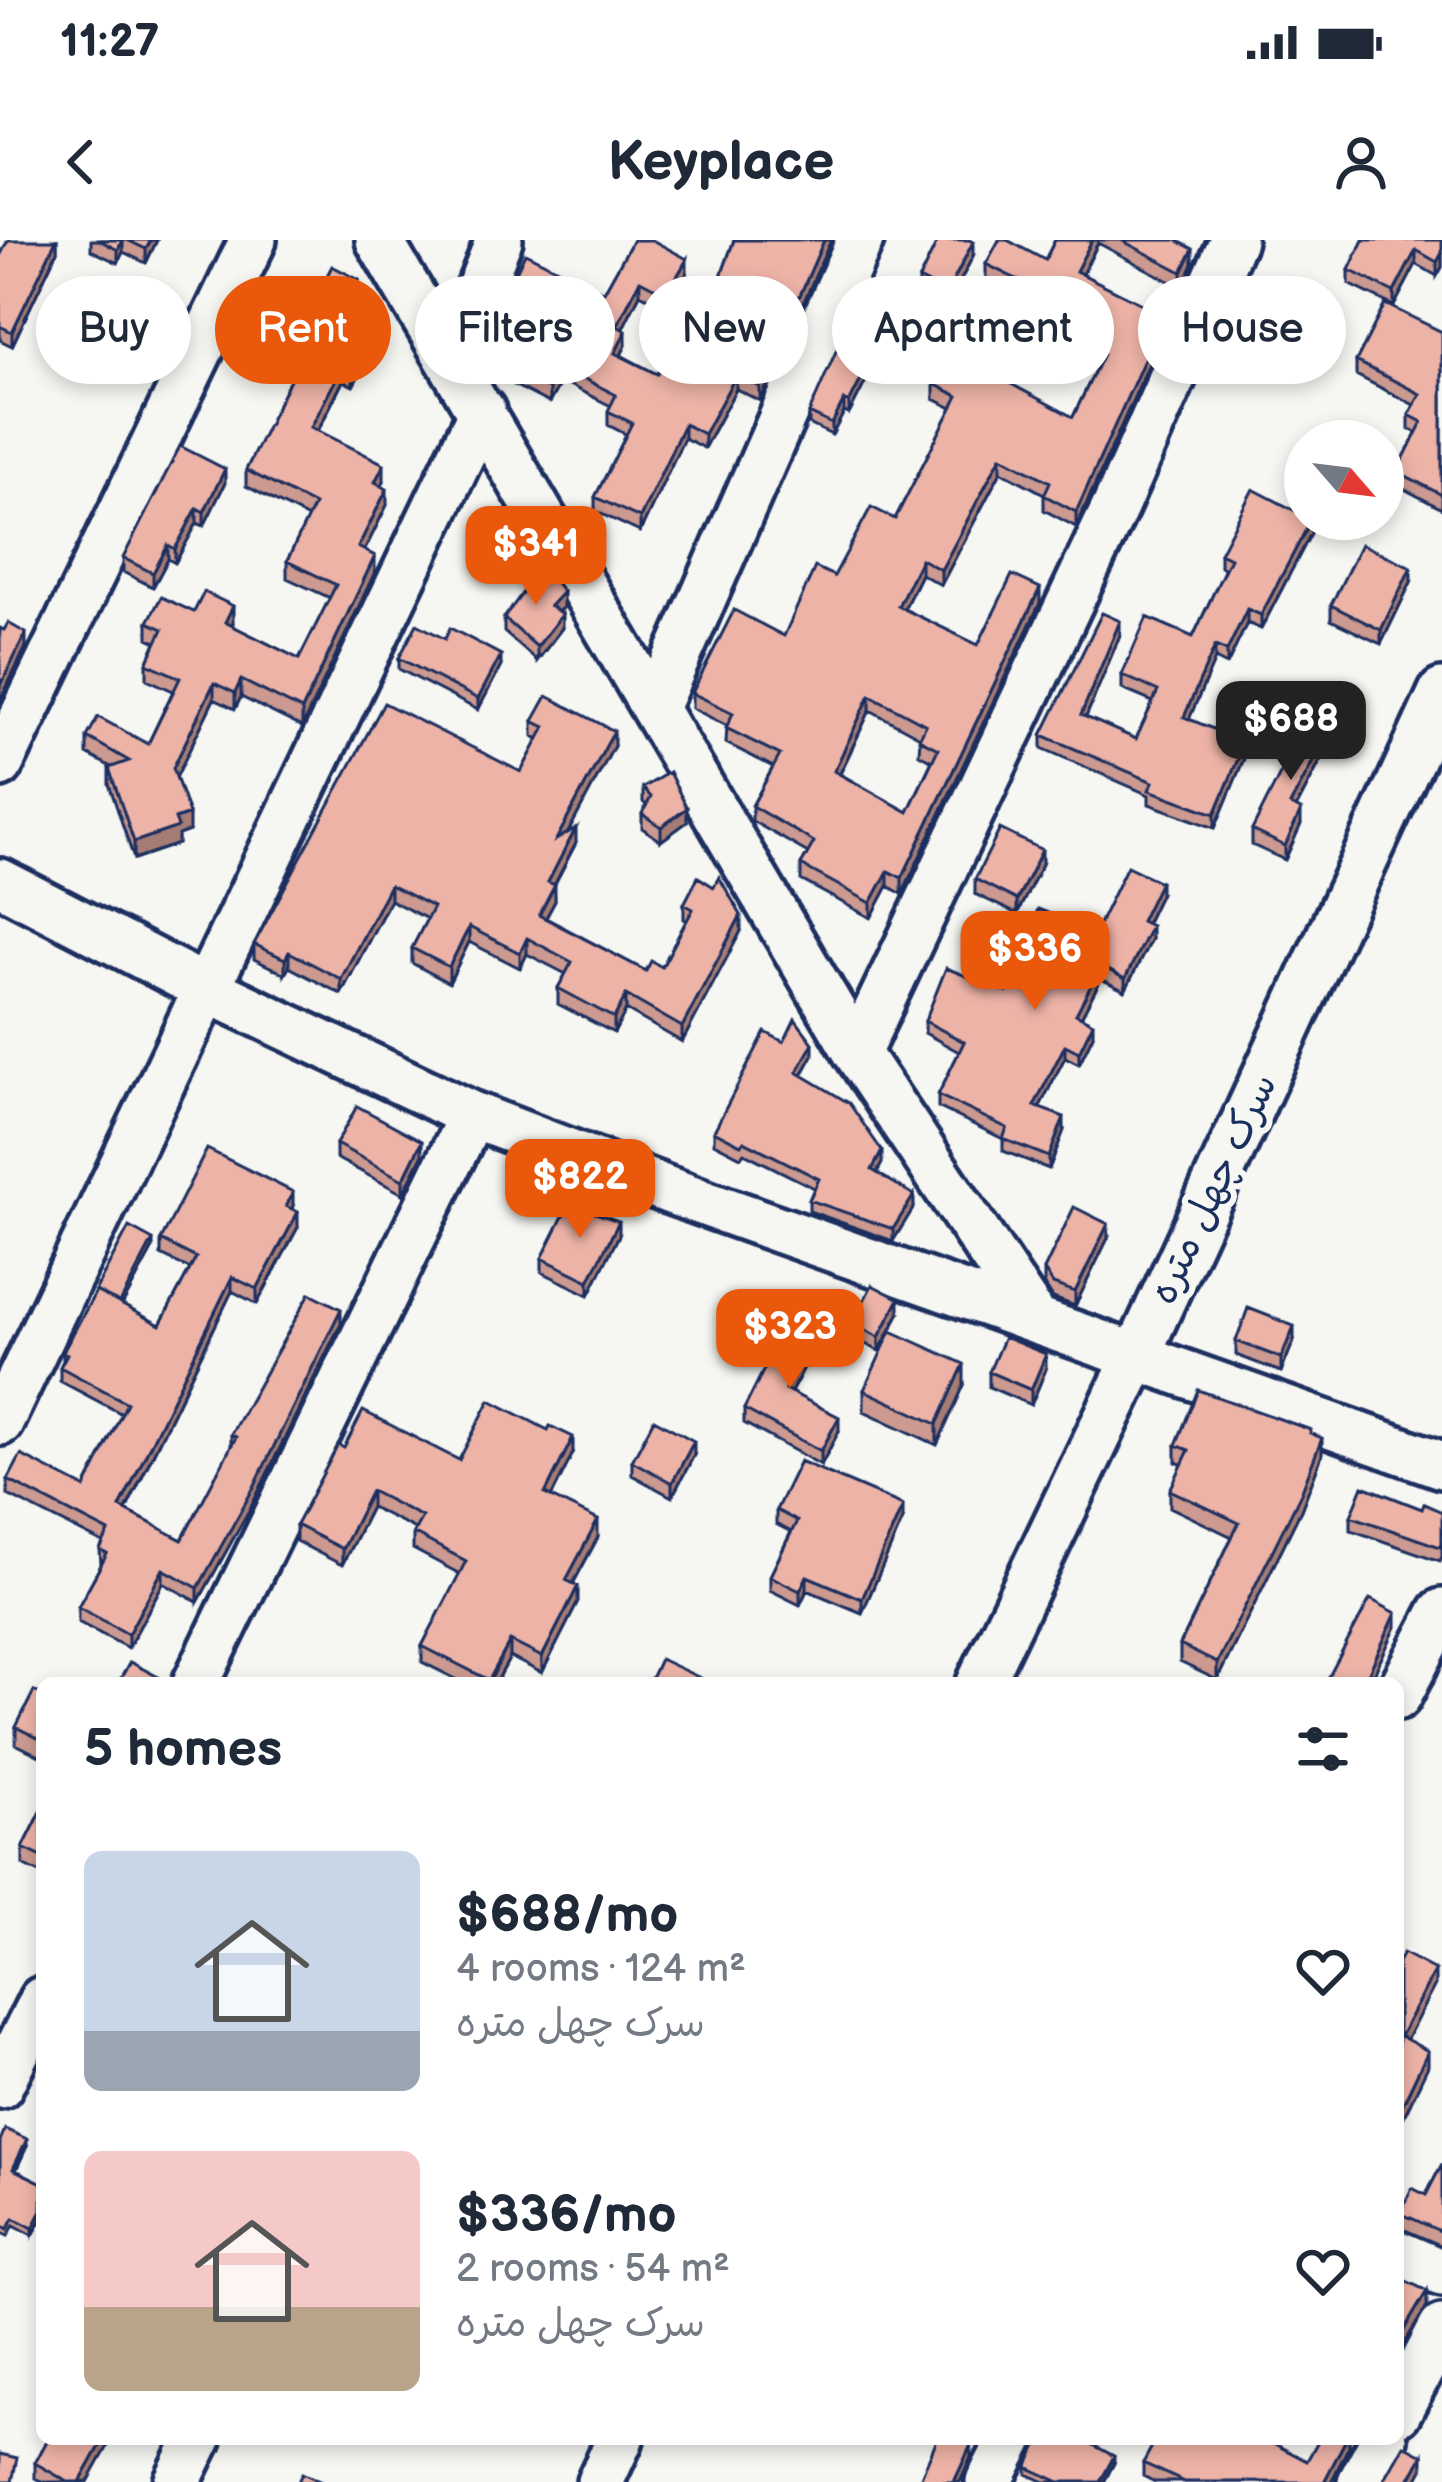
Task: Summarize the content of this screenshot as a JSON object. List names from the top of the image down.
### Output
{
  "streets": {
    "street": ["سرک چهل متره"]
  },
  "north": "bottom right",
  "page": {
    "status": "11:27",
    "header": "Keyplace",
    "chip": [
      "Buy",
      "Rent",
      "Filters",
      "New",
      "Apartment",
      "House"
    ],
    "price": [
      "$341",
      "$688",
      "$336",
      "$822",
      "$323"
    ],
    "heading": "5 homes",
    "list": [
      {
        "name": "$688/mo",
        "note": "4 rooms · 124 m² · سرک چهل متره"
      },
      {
        "name": "$336/mo",
        "note": "2 rooms · 54 m² · سرک چهل متره"
      }
    ]
  }
}
